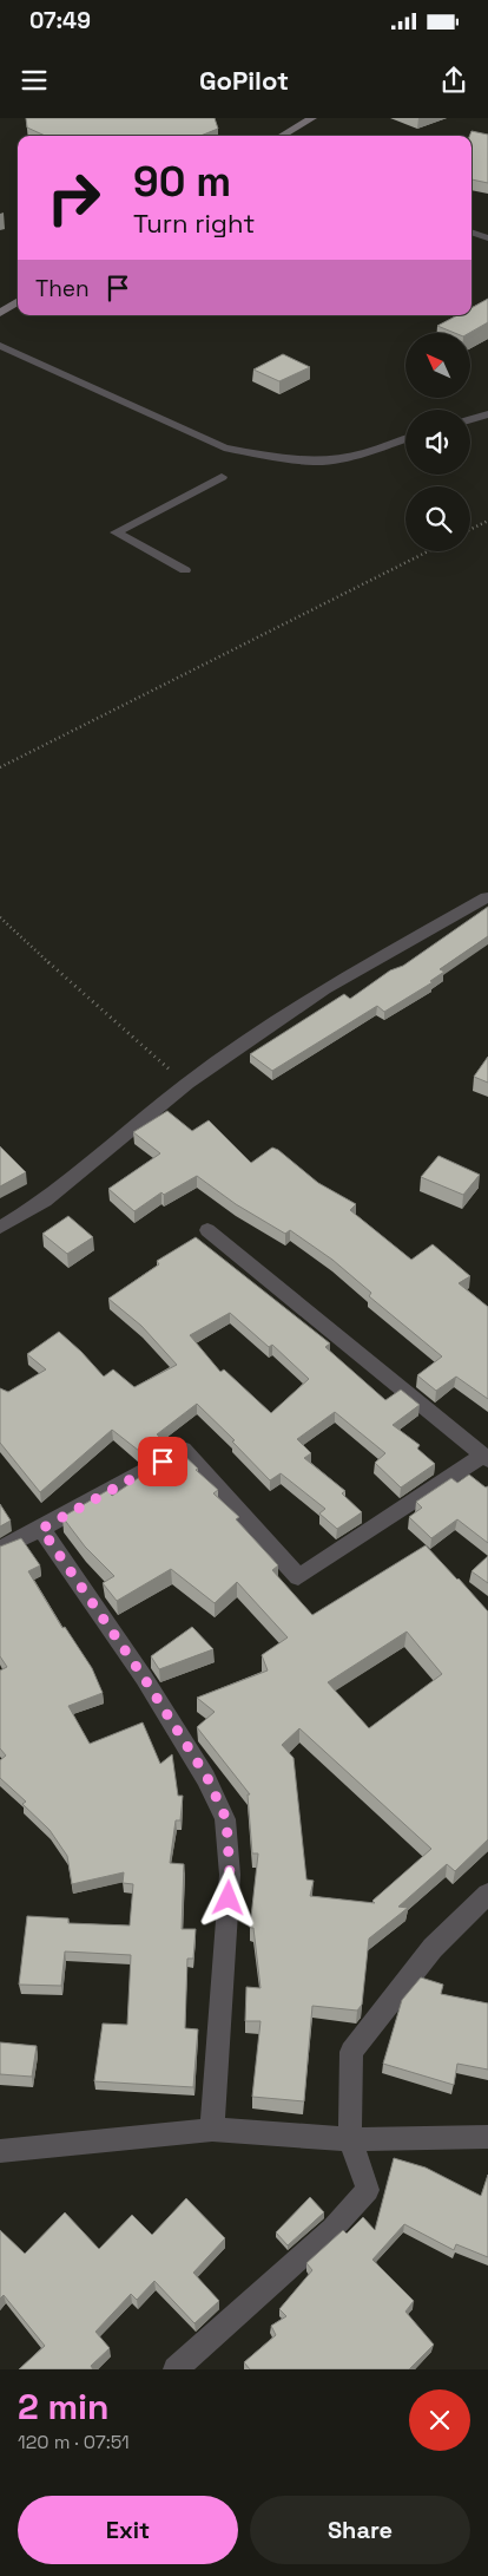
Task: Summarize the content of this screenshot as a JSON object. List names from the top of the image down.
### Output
{
  "north": "top left",
  "page": {
    "status": "07:49",
    "header": "GoPilot",
    "turn": ["90 m", "Turn right"],
    "then": "Then",
    "heading": ["2 min", "120 m · 07:51"],
    "buttons": ["Exit", "Share"]
  }
}
